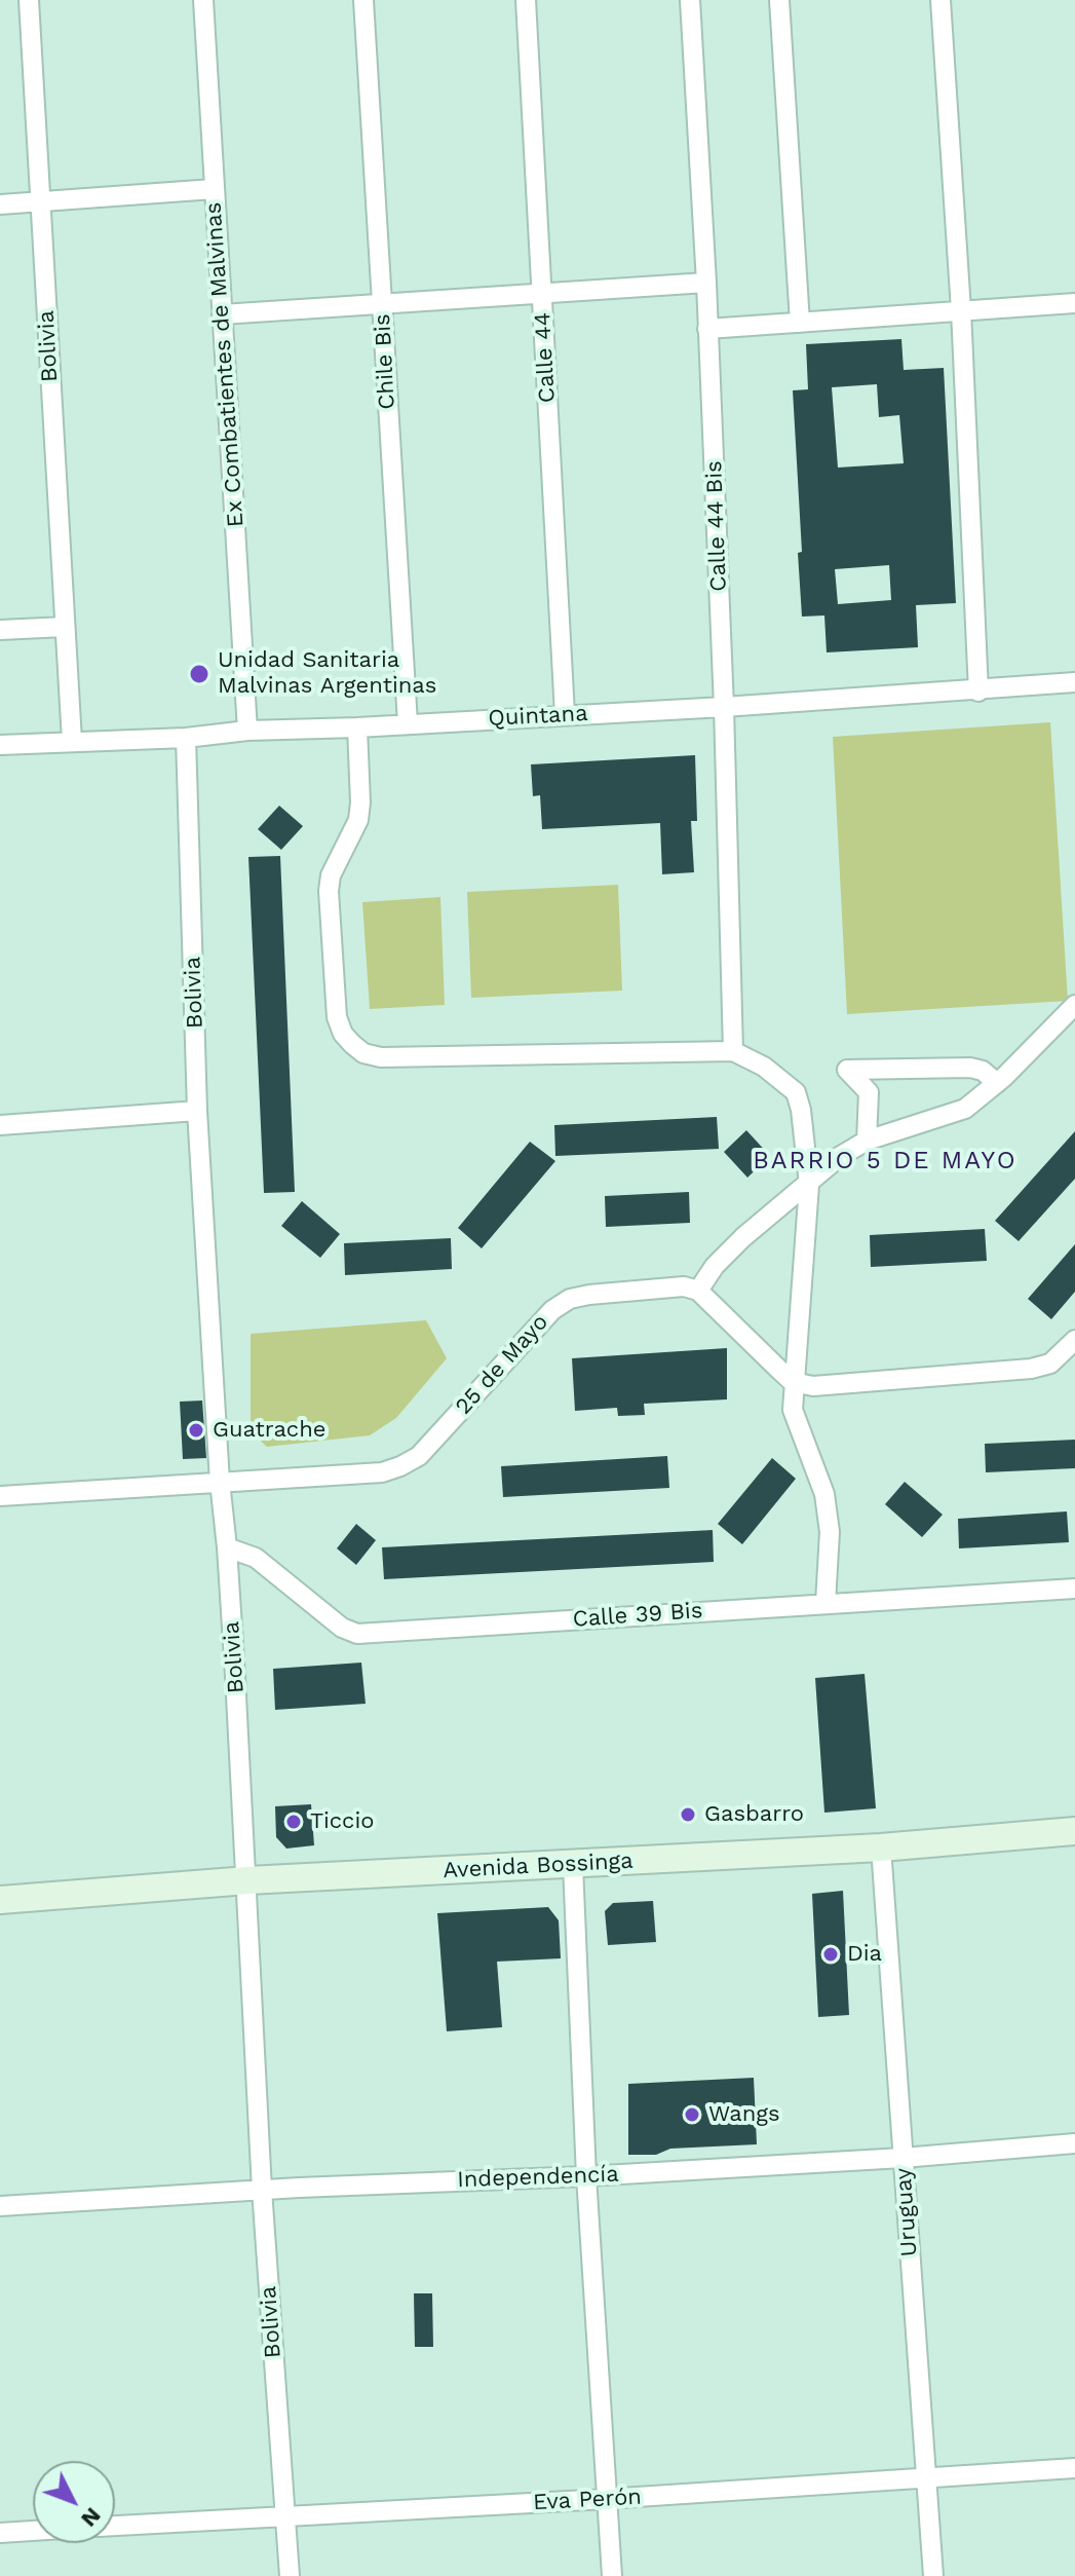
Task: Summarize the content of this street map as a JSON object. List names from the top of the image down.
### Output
{
  "streets": {
    "main road": ["Avenida Bossinga"],
    "street": [
      "Bolivia",
      "Calle 44",
      "Chile Bis",
      "Ex Combatientes de Malvinas",
      "Calle 44 Bis",
      "Quintana",
      "25 de Mayo",
      "Calle 39 Bis",
      "Independencía",
      "Uruguay",
      "Eva Perón"
    ]
  },
  "crossings": [
    ["Bolivia", "Quintana"],
    ["Bolivia", "25 de Mayo"],
    ["Bolivia", "Calle 39 Bis"],
    ["Bolivia", "Avenida Bossinga"],
    ["Bolivia", "Independencía"],
    ["Bolivia", "Eva Perón"],
    ["Calle 44", "Quintana"],
    ["Chile Bis", "Quintana"],
    ["Ex Combatientes de Malvinas", "Quintana"],
    ["Calle 44 Bis", "Quintana"],
    ["Avenida Bossinga", "Uruguay"],
    ["Independencía", "Uruguay"],
    ["Uruguay", "Eva Perón"]
  ],
  "districts": ["BARRIO 5 DE MAYO"],
  "places": [
    "Unidad Sanitaria Malvinas Argentinas",
    "Guatrache",
    "Gasbarro",
    "Ticcio",
    "Dia",
    "Wangs"
  ],
  "north": "bottom right"
}
